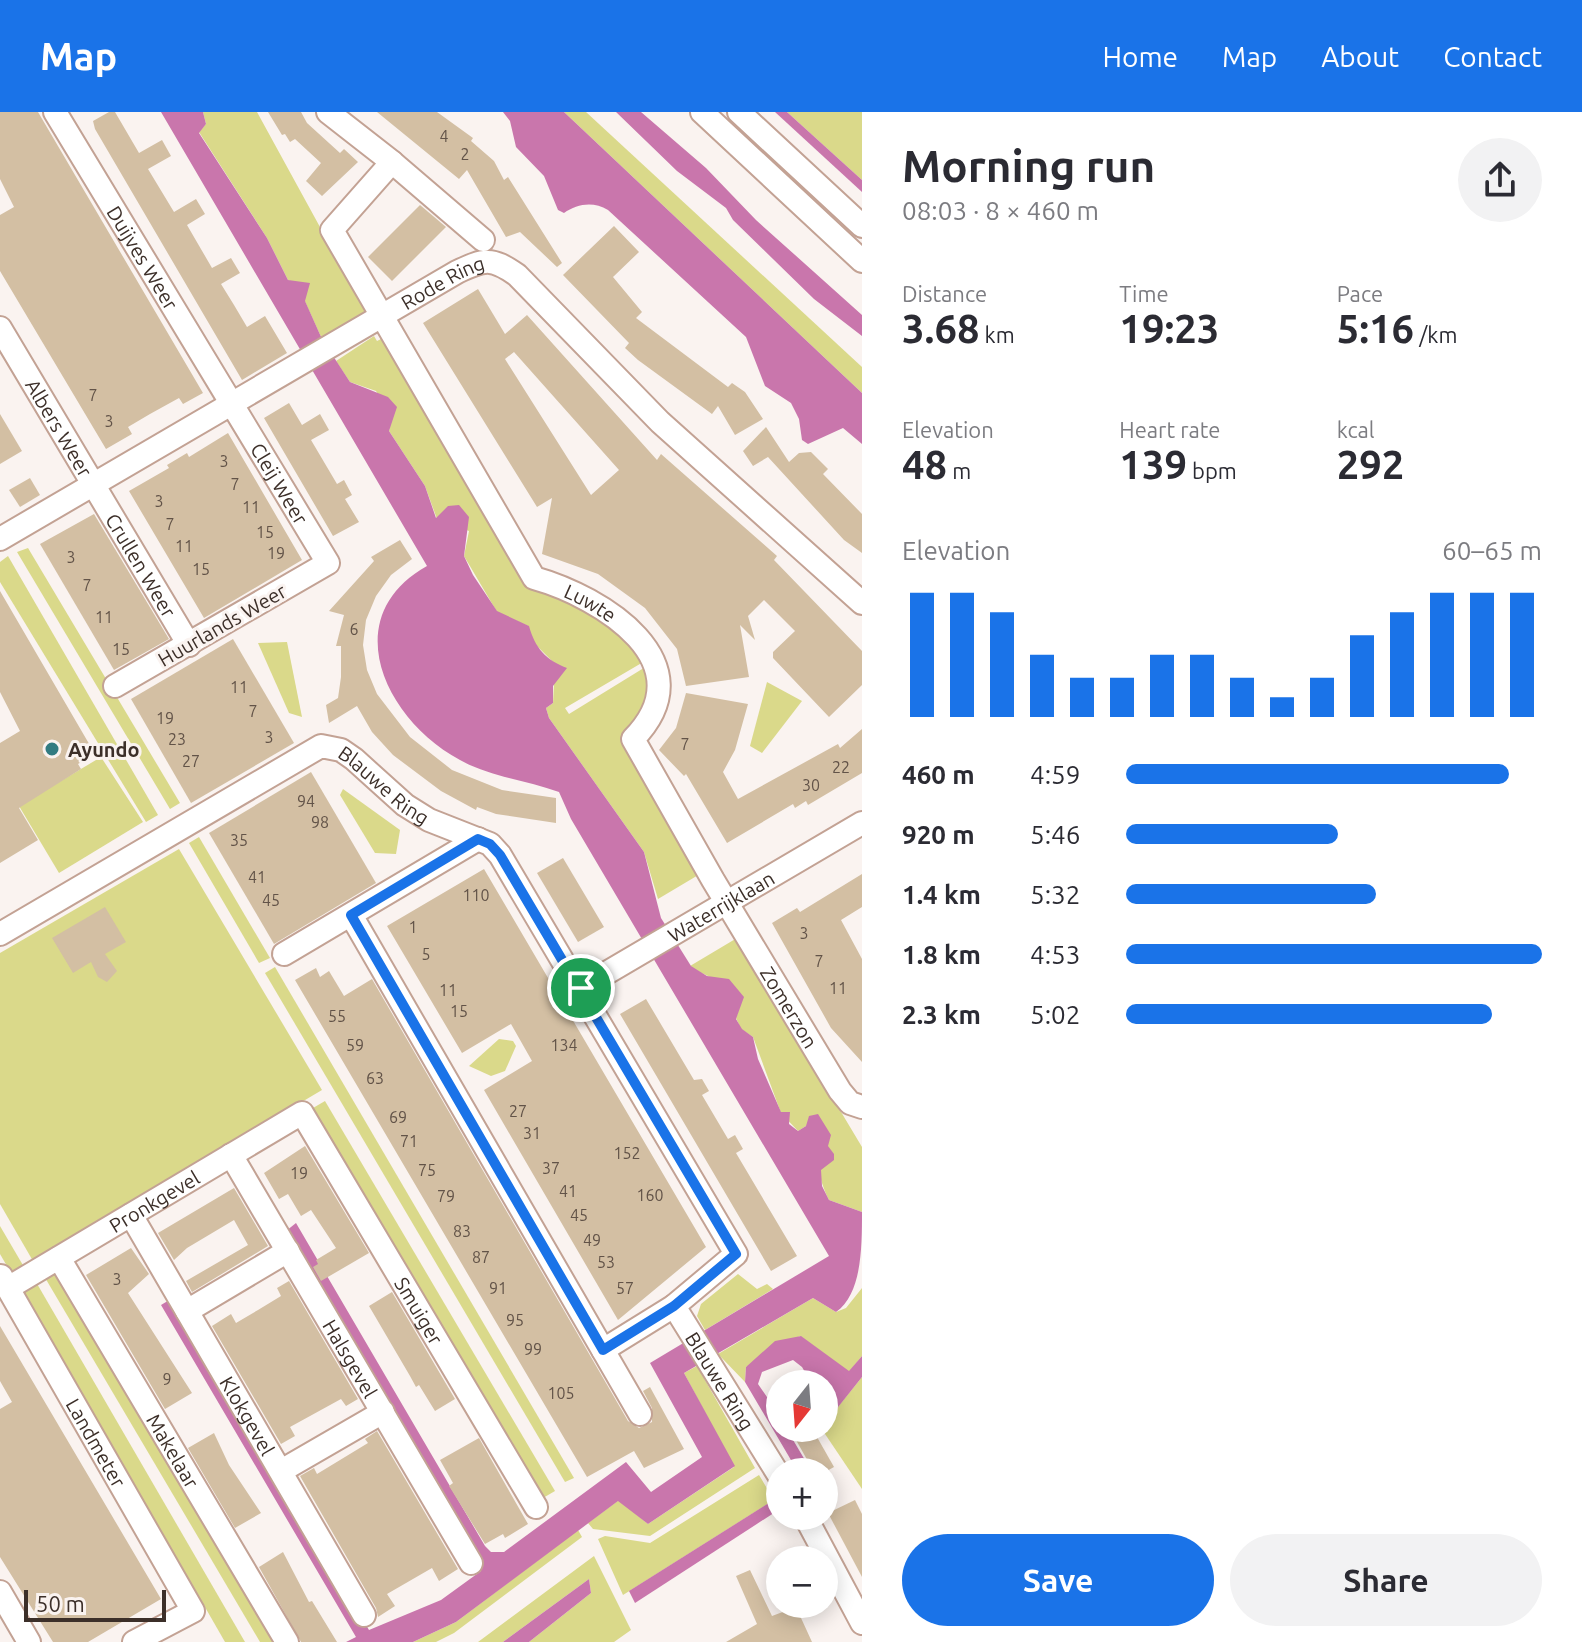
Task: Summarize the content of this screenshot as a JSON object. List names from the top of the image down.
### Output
{
  "streets": {
    "street": [
      "Duijves Weer",
      "Rode Ring",
      "Albers Weer",
      "Cleij Weer",
      "Crullen Weer",
      "Luwte",
      "Huurlands Weer",
      "Blauwe Ring",
      "Waterrijklaan",
      "Zomerzon",
      "Pronkgevel",
      "Smuiger",
      "Halsgevel",
      "Klokgevel",
      "Landmeter",
      "Makelaar"
    ]
  },
  "crossings": [
    ["Duijves Weer", "Rode Ring"],
    ["Duijves Weer", "Cleij Weer"],
    ["Rode Ring", "Albers Weer"],
    ["Rode Ring", "Cleij Weer"],
    ["Rode Ring", "Crullen Weer"],
    ["Rode Ring", "Luwte"],
    ["Albers Weer", "Crullen Weer"],
    ["Cleij Weer", "Huurlands Weer"],
    ["Crullen Weer", "Huurlands Weer"],
    ["Luwte", "Waterrijklaan"],
    ["Luwte", "Zomerzon"],
    ["Blauwe Ring", "Waterrijklaan"],
    ["Waterrijklaan", "Zomerzon"],
    ["Pronkgevel", "Smuiger"],
    ["Pronkgevel", "Halsgevel"],
    ["Pronkgevel", "Klokgevel"],
    ["Pronkgevel", "Landmeter"],
    ["Pronkgevel", "Makelaar"]
  ],
  "places": ["Ayundo"],
  "house_numbers": [
    "4",
    "2",
    "7",
    "3",
    "3",
    "7",
    "3",
    "11",
    "7",
    "15",
    "11",
    "19",
    "3",
    "15",
    "7",
    "11",
    "6",
    "15",
    "11",
    "7",
    "19",
    "3",
    "23",
    "7",
    "27",
    "22",
    "30",
    "94",
    "98",
    "35",
    "41",
    "110",
    "45",
    "1",
    "3",
    "5",
    "7",
    "11",
    "11",
    "15",
    "55",
    "59",
    "134",
    "63",
    "27",
    "69",
    "31",
    "71",
    "152",
    "37",
    "75",
    "19",
    "41",
    "160",
    "79",
    "45",
    "83",
    "49",
    "87",
    "53",
    "3",
    "91",
    "57",
    "95",
    "99",
    "9",
    "105"
  ],
  "scale_bar": "50 m",
  "north": "bottom",
  "page": {
    "header": "Map",
    "nav": [
      "Home",
      "Map",
      "About",
      "Contact"
    ],
    "heading": ["Morning run", "08:03 · 8 × 460 m"],
    "stats": [
      ["Distance", "3.68 km"],
      ["Time", "19:23"],
      ["Pace", "5:16 /km"],
      ["Elevation", "48 m"],
      ["Heart rate", "139 bpm"],
      ["kcal", "292"]
    ],
    "chart": ["Elevation", "60–65 m"],
    "list": [
      {
        "name": "460 m",
        "note": "4:59"
      },
      {
        "name": "920 m",
        "note": "5:46"
      },
      {
        "name": "1.4 km",
        "note": "5:32"
      },
      {
        "name": "1.8 km",
        "note": "4:53"
      },
      {
        "name": "2.3 km",
        "note": "5:02"
      }
    ],
    "map_buttons": ["+", "−"],
    "buttons": ["Save", "Share"],
    "scale": "50 m"
  }
}
